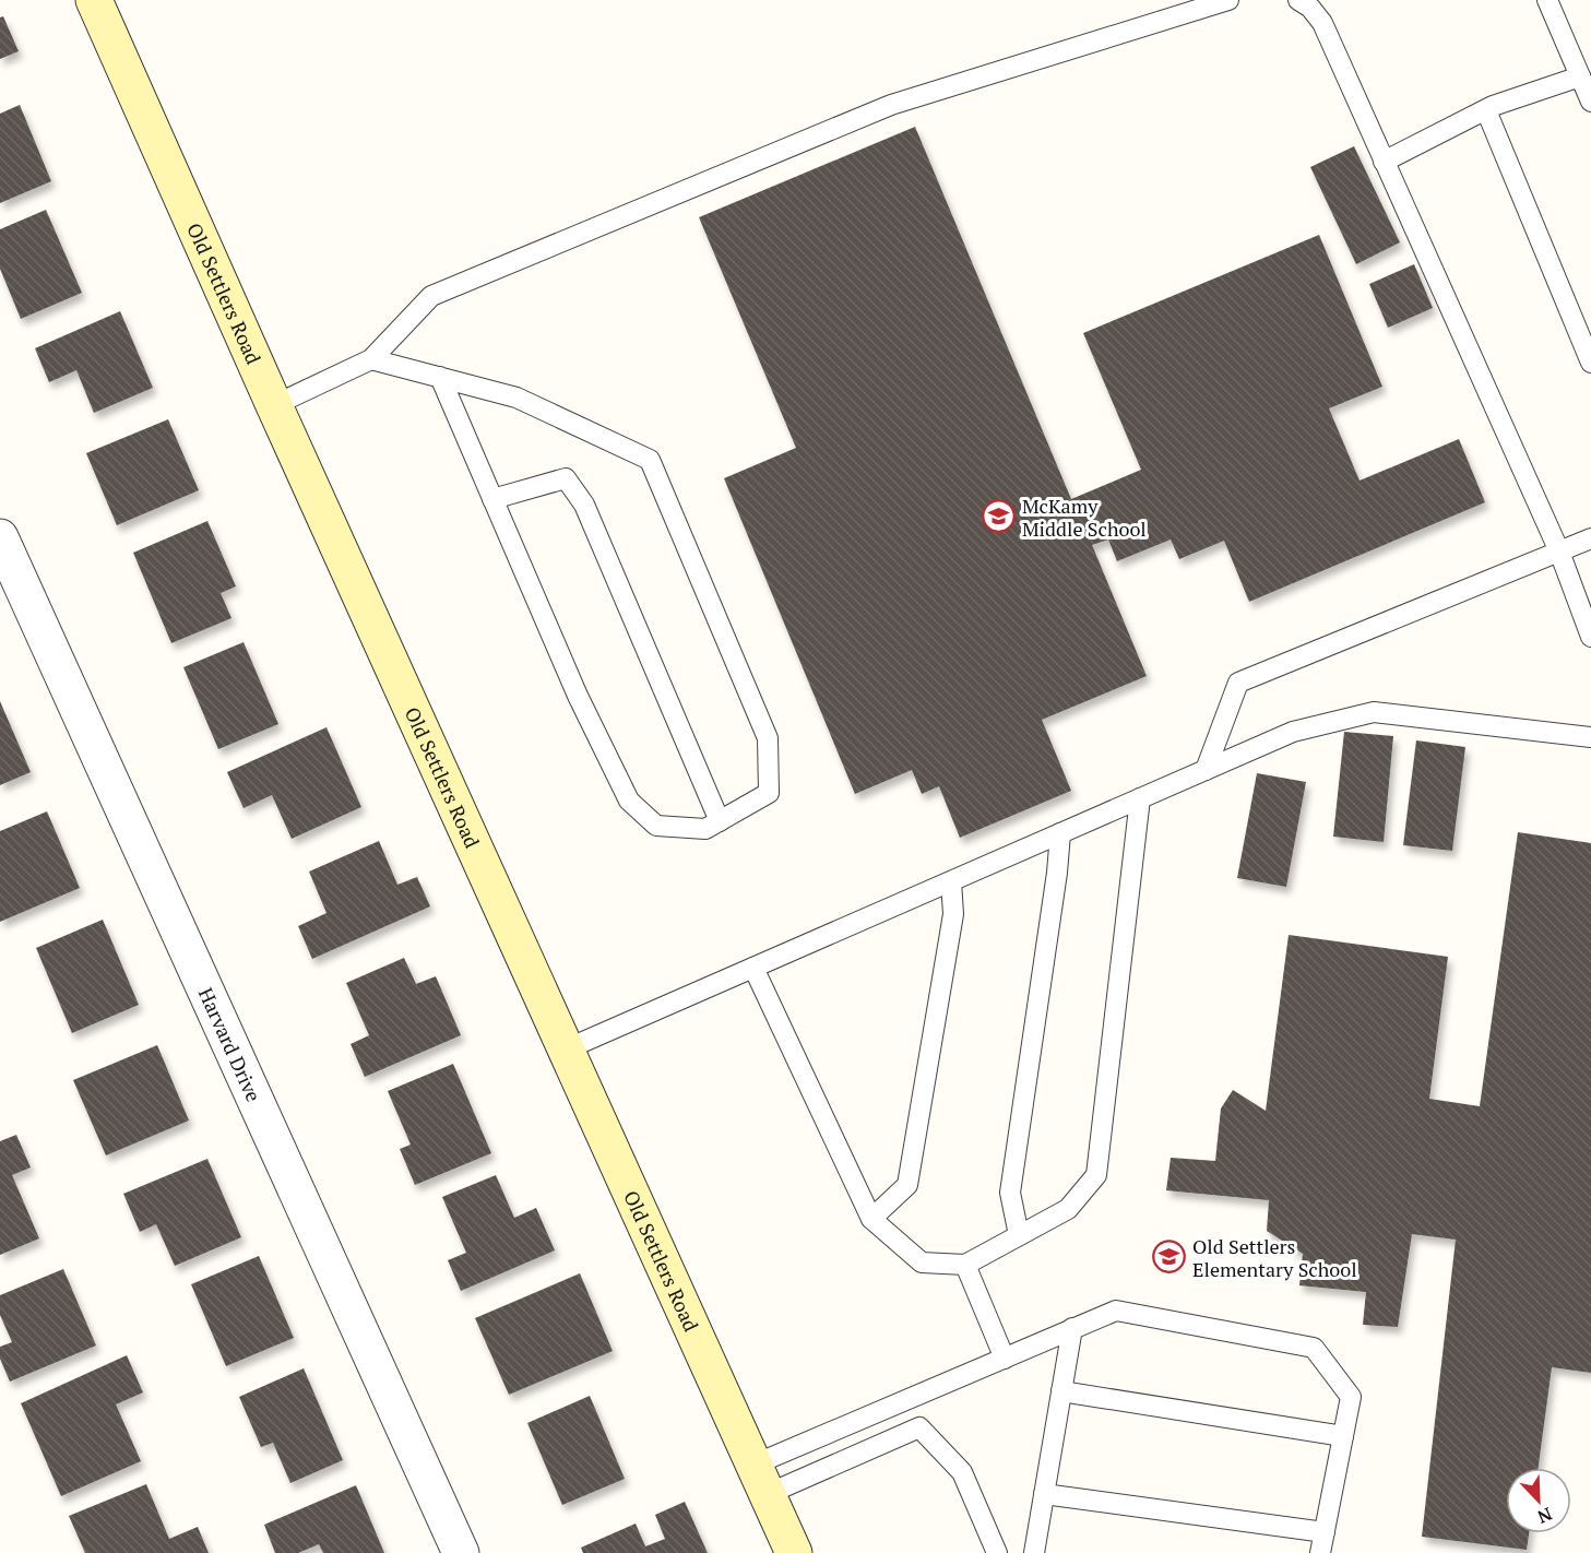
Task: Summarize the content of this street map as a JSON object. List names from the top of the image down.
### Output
{
  "streets": {
    "street": ["Old Settlers Road", "Harvard Drive"]
  },
  "places": {
    "school or university": ["McKamy Middle School", "Old Settlers Elementary School"]
  },
  "north": "bottom right"
}
